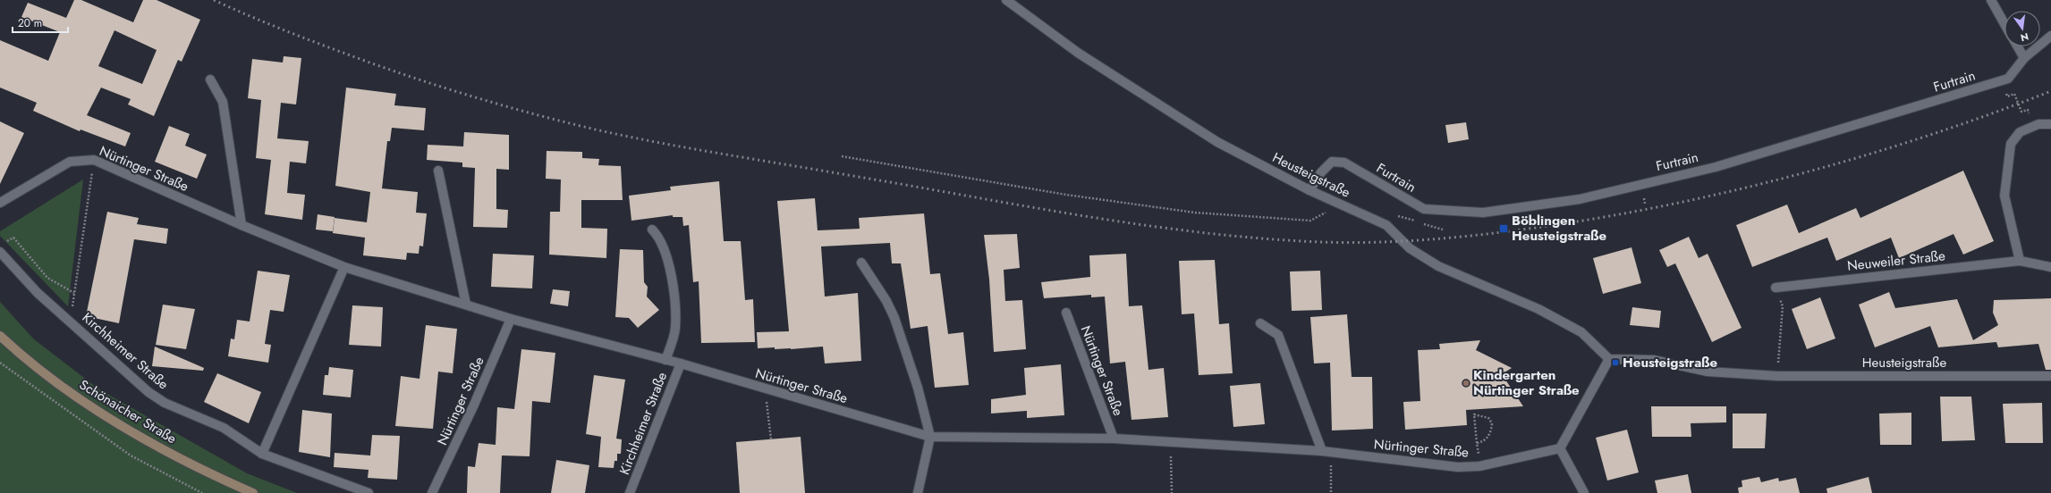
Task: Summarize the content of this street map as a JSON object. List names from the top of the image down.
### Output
{
  "streets": {
    "main road": ["Schönaicher Straße"],
    "street": [
      "Furtrain",
      "Nürtinger Straße",
      "Heusteigstraße",
      "Neuweiler Straße",
      "Kirchheimer Straße"
    ]
  },
  "crossings": [
    ["Furtrain", "Heusteigstraße"],
    ["Nürtinger Straße", "Kirchheimer Straße"]
  ],
  "places": {
    "transit": ["Böblingen Heusteigstraße", "Heusteigstraße"],
    "other": ["Kindergarten Nürtinger Straße"]
  },
  "scale_bar": "20 m",
  "north": "bottom"
}
